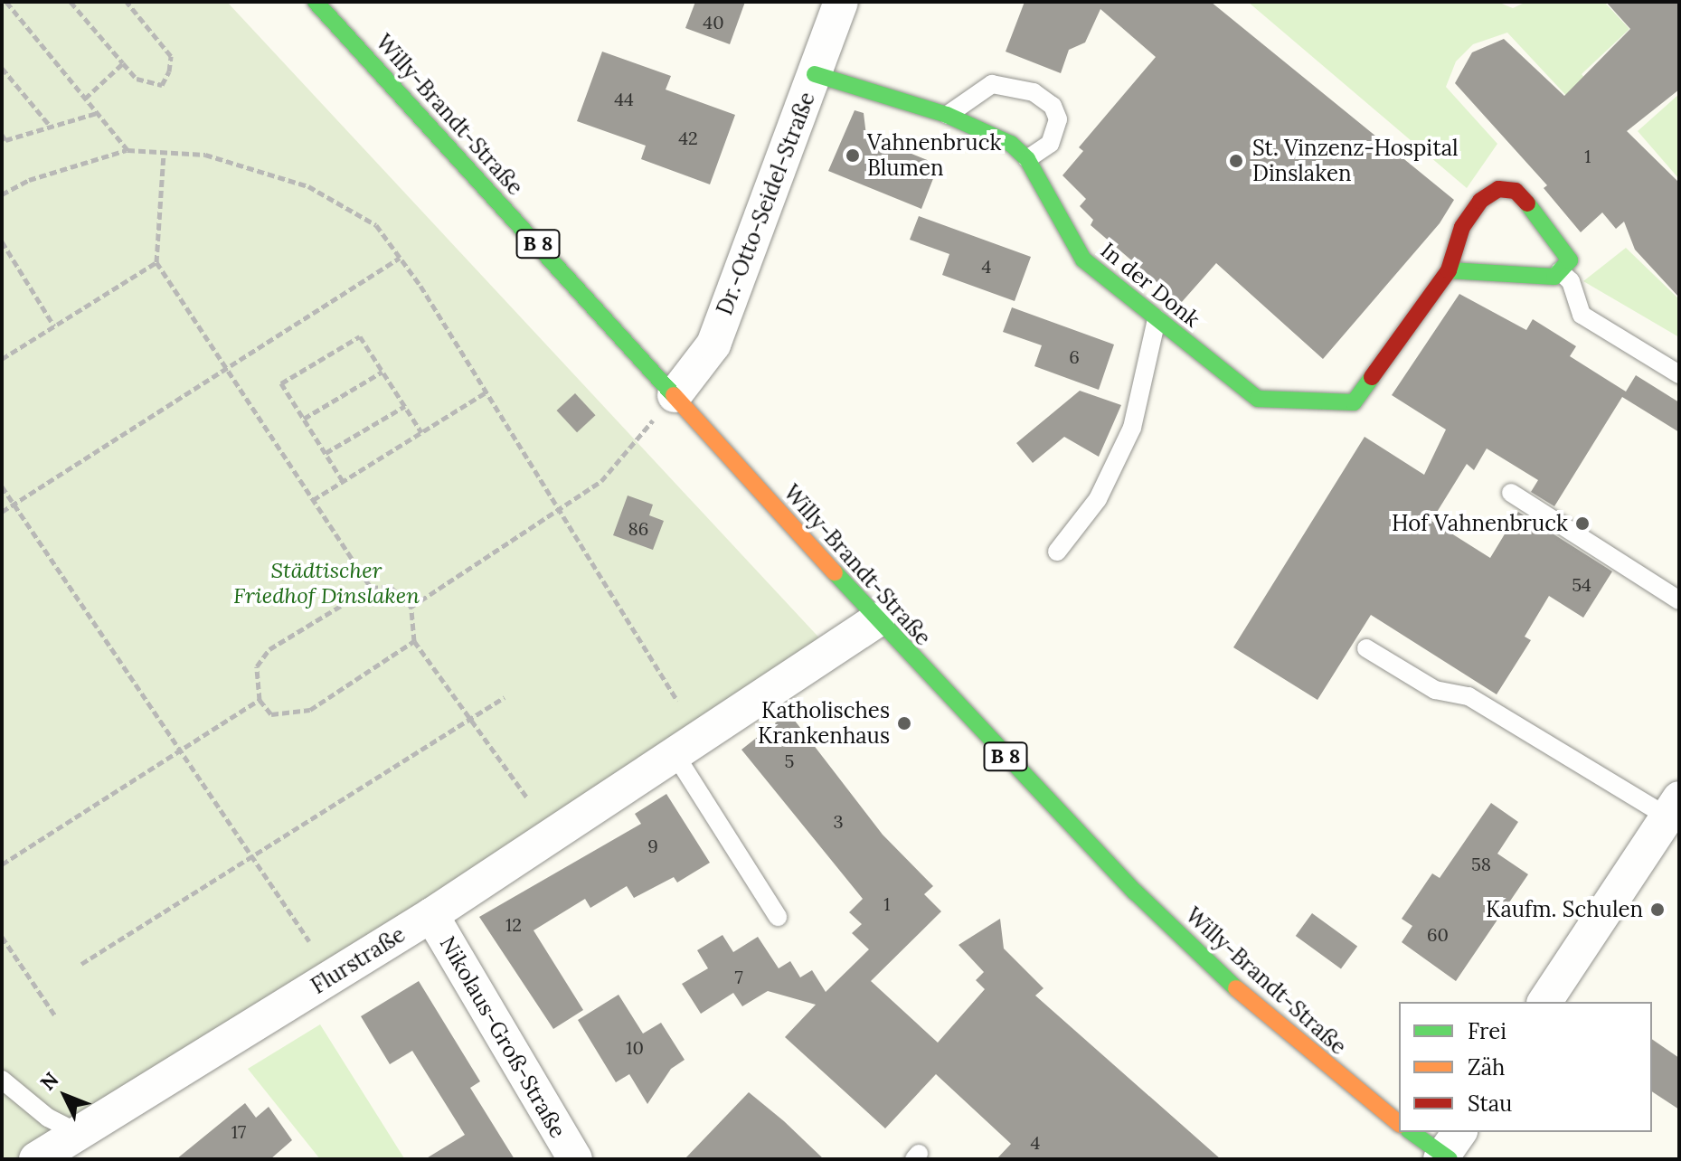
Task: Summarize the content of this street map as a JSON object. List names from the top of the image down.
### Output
{
  "streets": {
    "main road": ["Willy-Brandt-Straße", "B 8", "In der Donk"],
    "street": ["Dr.-Otto-Seidel-Straße", "Flurstraße", "Nikolaus-Groß-Straße"]
  },
  "crossings": [
    ["Willy-Brandt-Straße", "Dr.-Otto-Seidel-Straße"],
    ["Willy-Brandt-Straße", "Flurstraße"],
    ["Dr.-Otto-Seidel-Straße", "In der Donk"],
    ["Flurstraße", "Nikolaus-Groß-Straße"]
  ],
  "parks": ["Städtischer Friedhof Dinslaken"],
  "places": [
    "Vahnenbruck Blumen",
    "St. Vinzenz-Hospital Dinslaken",
    "Hof Vahnenbruck",
    "Katholisches Krankenhaus",
    "Kaufm. Schulen"
  ],
  "house_numbers": [
    "40",
    "44",
    "42",
    "1",
    "4",
    "6",
    "86",
    "54",
    "5",
    "3",
    "9",
    "58",
    "1",
    "12",
    "60",
    "7",
    "10",
    "17",
    "4"
  ],
  "legend": ["Frei", "Zäh", "Stau"],
  "north": "top left"
}
